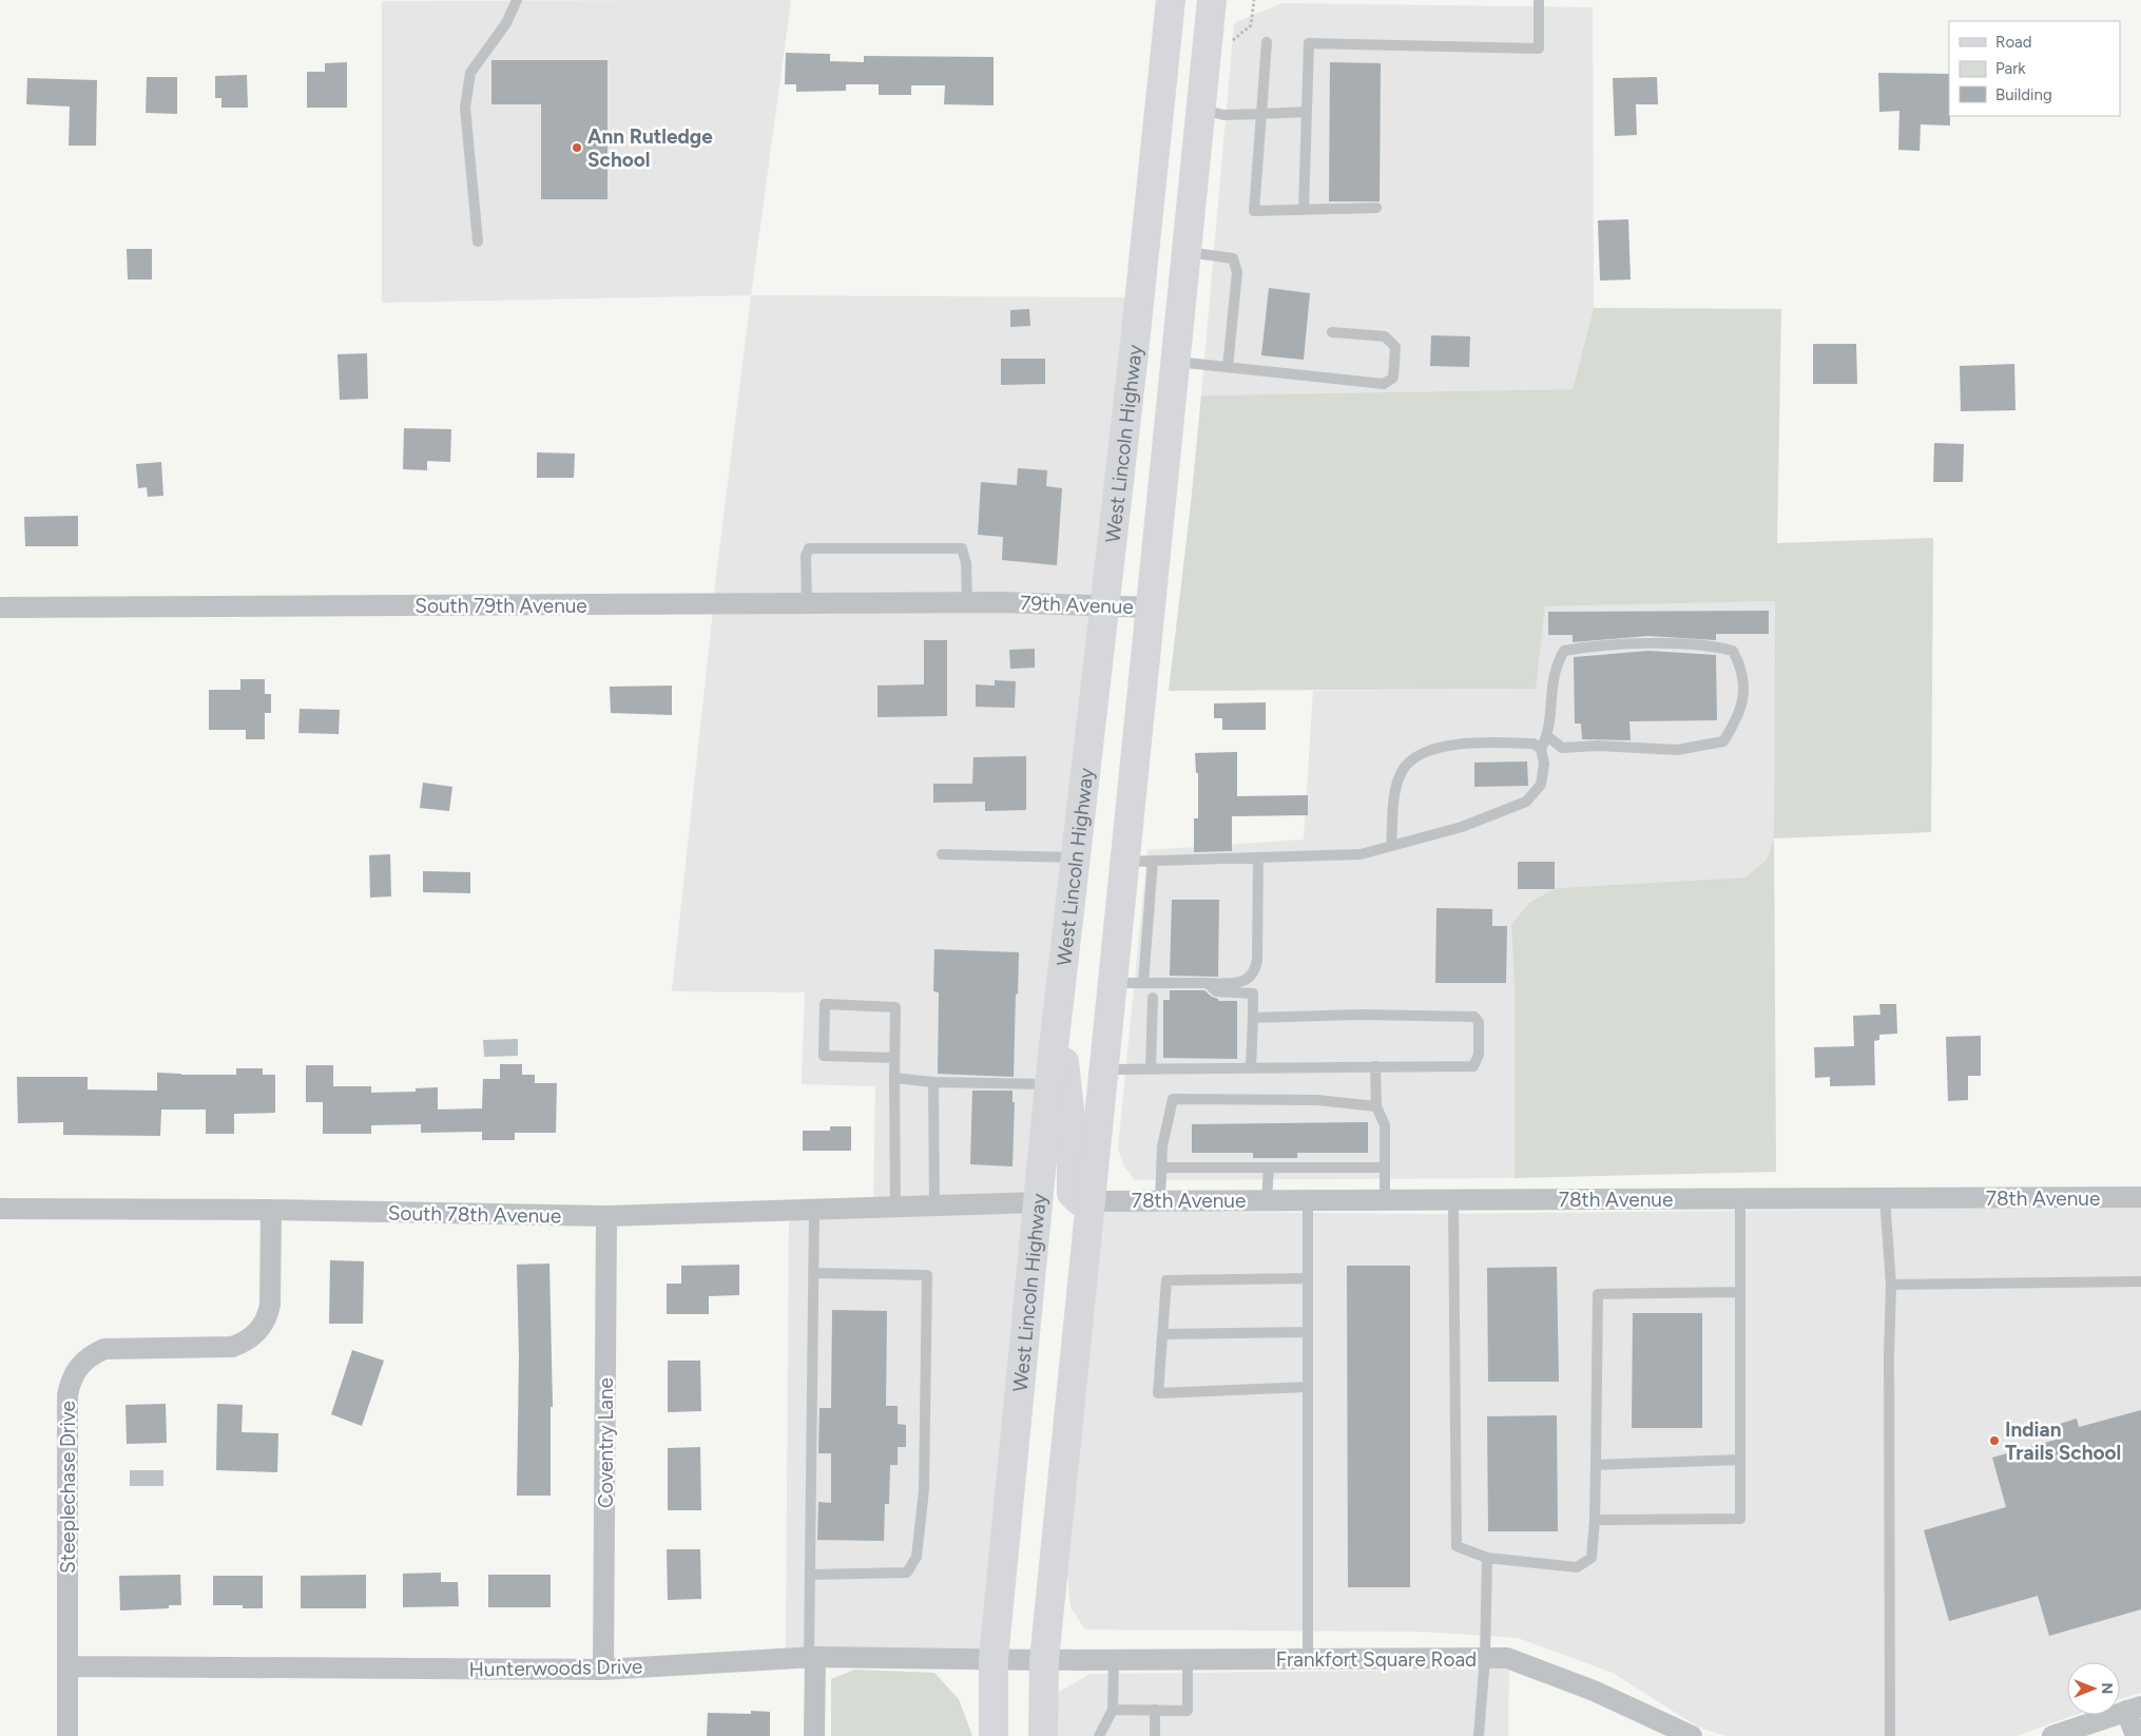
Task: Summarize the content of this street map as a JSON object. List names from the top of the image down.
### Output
{
  "streets": {
    "main road": ["West Lincoln Highway"],
    "street": [
      "79th Avenue",
      "South 79th Avenue",
      "78th Avenue",
      "South 78th Avenue",
      "Coventry Lane",
      "Steeplechase Drive",
      "Frankfort Square Road",
      "Hunterwoods Drive"
    ]
  },
  "crossings": [
    ["West Lincoln Highway", "79th Avenue"],
    ["West Lincoln Highway", "Hunterwoods Drive"],
    ["79th Avenue", "South 79th Avenue"],
    ["South 78th Avenue", "Coventry Lane"],
    ["South 78th Avenue", "Steeplechase Drive"],
    ["Coventry Lane", "Hunterwoods Drive"],
    ["Steeplechase Drive", "Hunterwoods Drive"],
    ["Frankfort Square Road", "Hunterwoods Drive"]
  ],
  "places": ["Ann Rutledge School", "Indian Trails School"],
  "legend": ["Road", "Park", "Building"],
  "north": "right"
}
